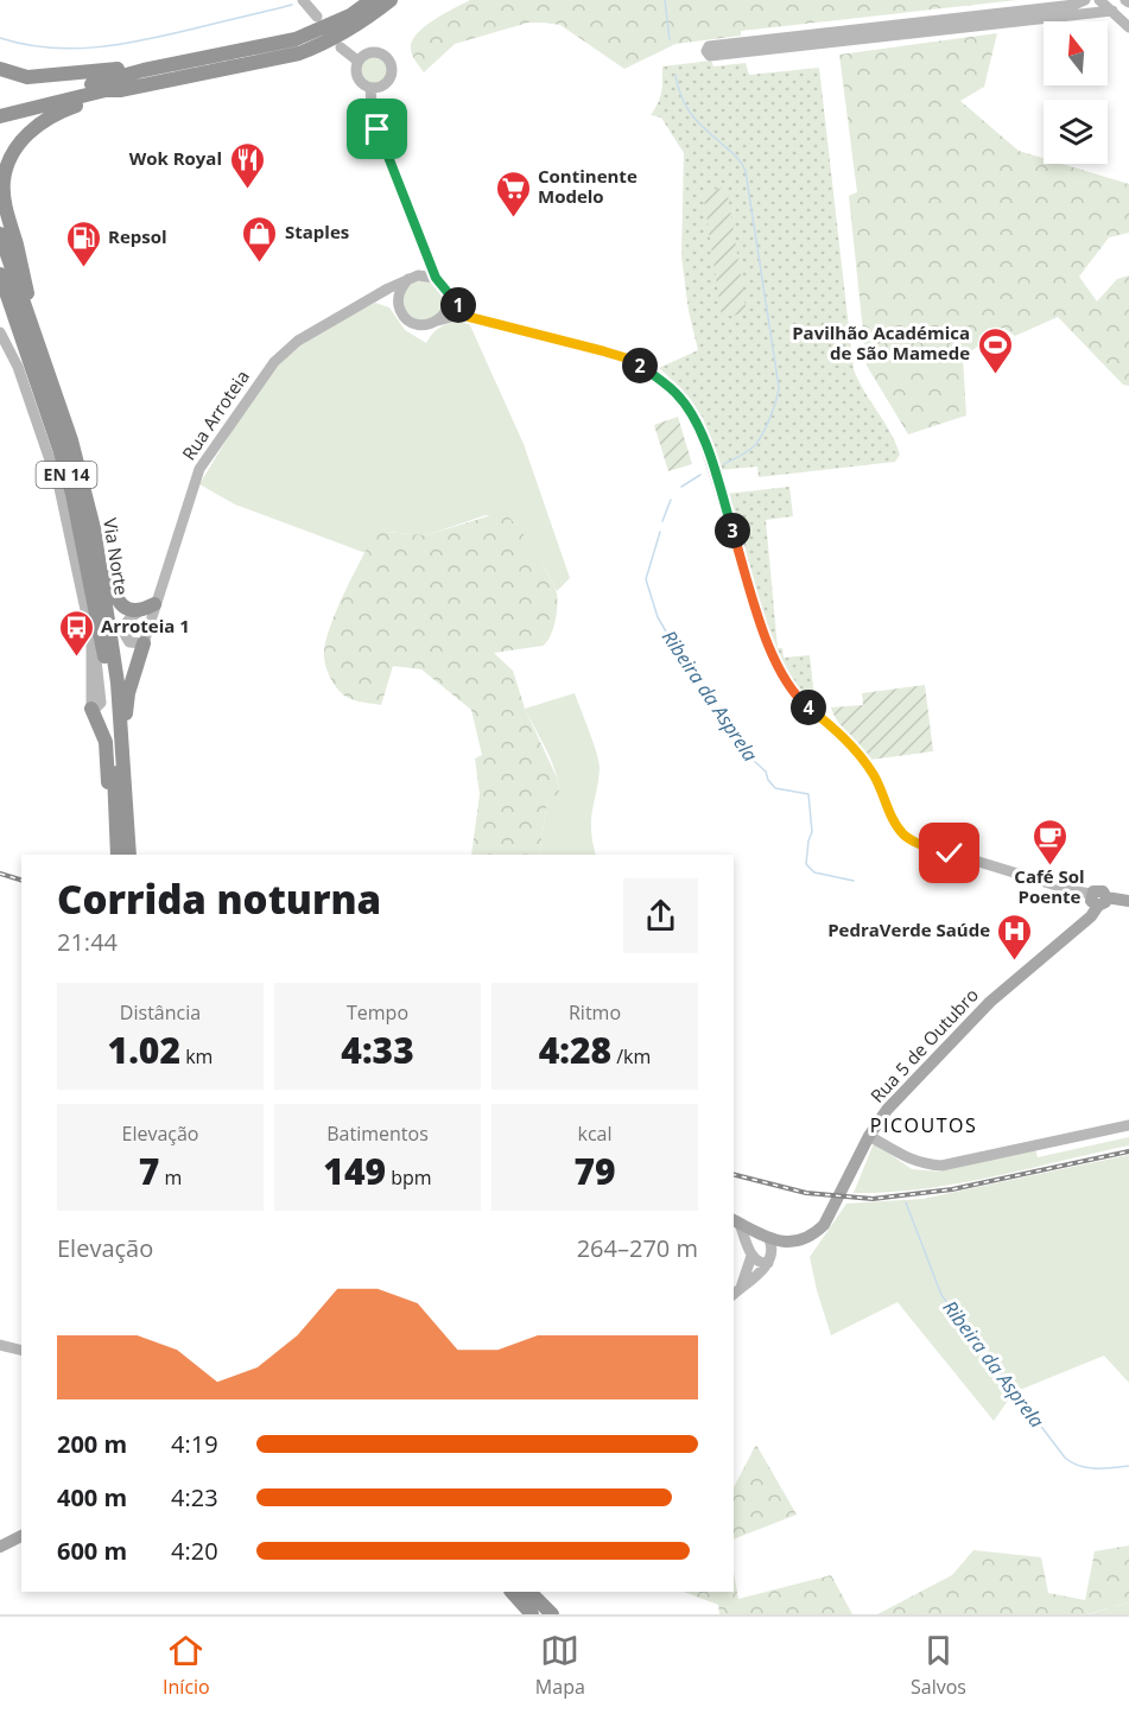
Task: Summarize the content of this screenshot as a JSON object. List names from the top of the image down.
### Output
{
  "streets": {
    "highway": ["EN 14", "Via Norte"],
    "main road": ["Rua 5 de Outubro"],
    "street": ["Rua Arroteia"]
  },
  "districts": ["PICOUTOS"],
  "water": ["Ribeira da Asprela"],
  "places": {
    "restaurant": ["Wok Royal"],
    "supermarket": ["Continente Modelo"],
    "shop": ["Staples"],
    "fuel station": ["Repsol"],
    "sports": ["Pavilhão Académica de São Mamede"],
    "bus stop": ["Arroteia 1"],
    "cafe": ["Café Sol Poente"],
    "hospital": ["PedraVerde Saúde"]
  },
  "north": "top",
  "page": {
    "pins": [
      "1",
      "2",
      "3",
      "4"
    ],
    "heading": ["Corrida noturna", "21:44"],
    "stats": [
      ["Distância", "1.02 km"],
      ["Tempo", "4:33"],
      ["Ritmo", "4:28 /km"],
      ["Elevação", "7 m"],
      ["Batimentos", "149 bpm"],
      ["kcal", "79"]
    ],
    "chart": ["Elevação", "264–270 m"],
    "list": [
      {
        "name": "200 m",
        "note": "4:19"
      },
      {
        "name": "400 m",
        "note": "4:23"
      },
      {
        "name": "600 m",
        "note": "4:20"
      }
    ],
    "tabs": ["Início", "Mapa", "Salvos"]
  }
}
